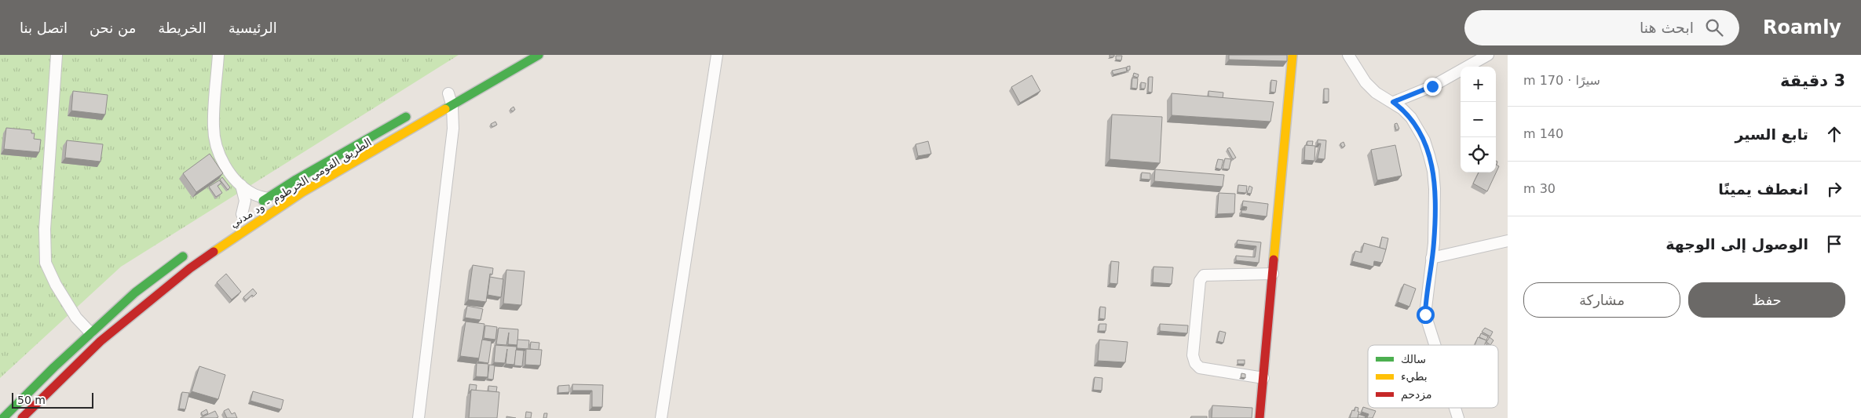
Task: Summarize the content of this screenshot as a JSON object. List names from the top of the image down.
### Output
{
  "streets": {
    "main road": ["الطريق القومي الخرطوم - ود مدني"]
  },
  "legend": ["سالك", "بطيء", "مزدحم"],
  "scale_bar": "50 m",
  "page": {
    "header": "Roamly",
    "search": "ابحث هنا",
    "nav": [
      "الرئيسية",
      "الخريطة",
      "من نحن",
      "اتصل بنا"
    ],
    "heading": ["3 دقيقة", "سيرًا · 170 m"],
    "map_buttons": ["+", "−"],
    "list": [
      ["تابع السير", "140 m"],
      ["انعطف يمينًا", "30 m"],
      "الوصول إلى الوجهة"
    ],
    "buttons": ["حفظ", "مشاركة"],
    "scale": "50 m"
  }
}
